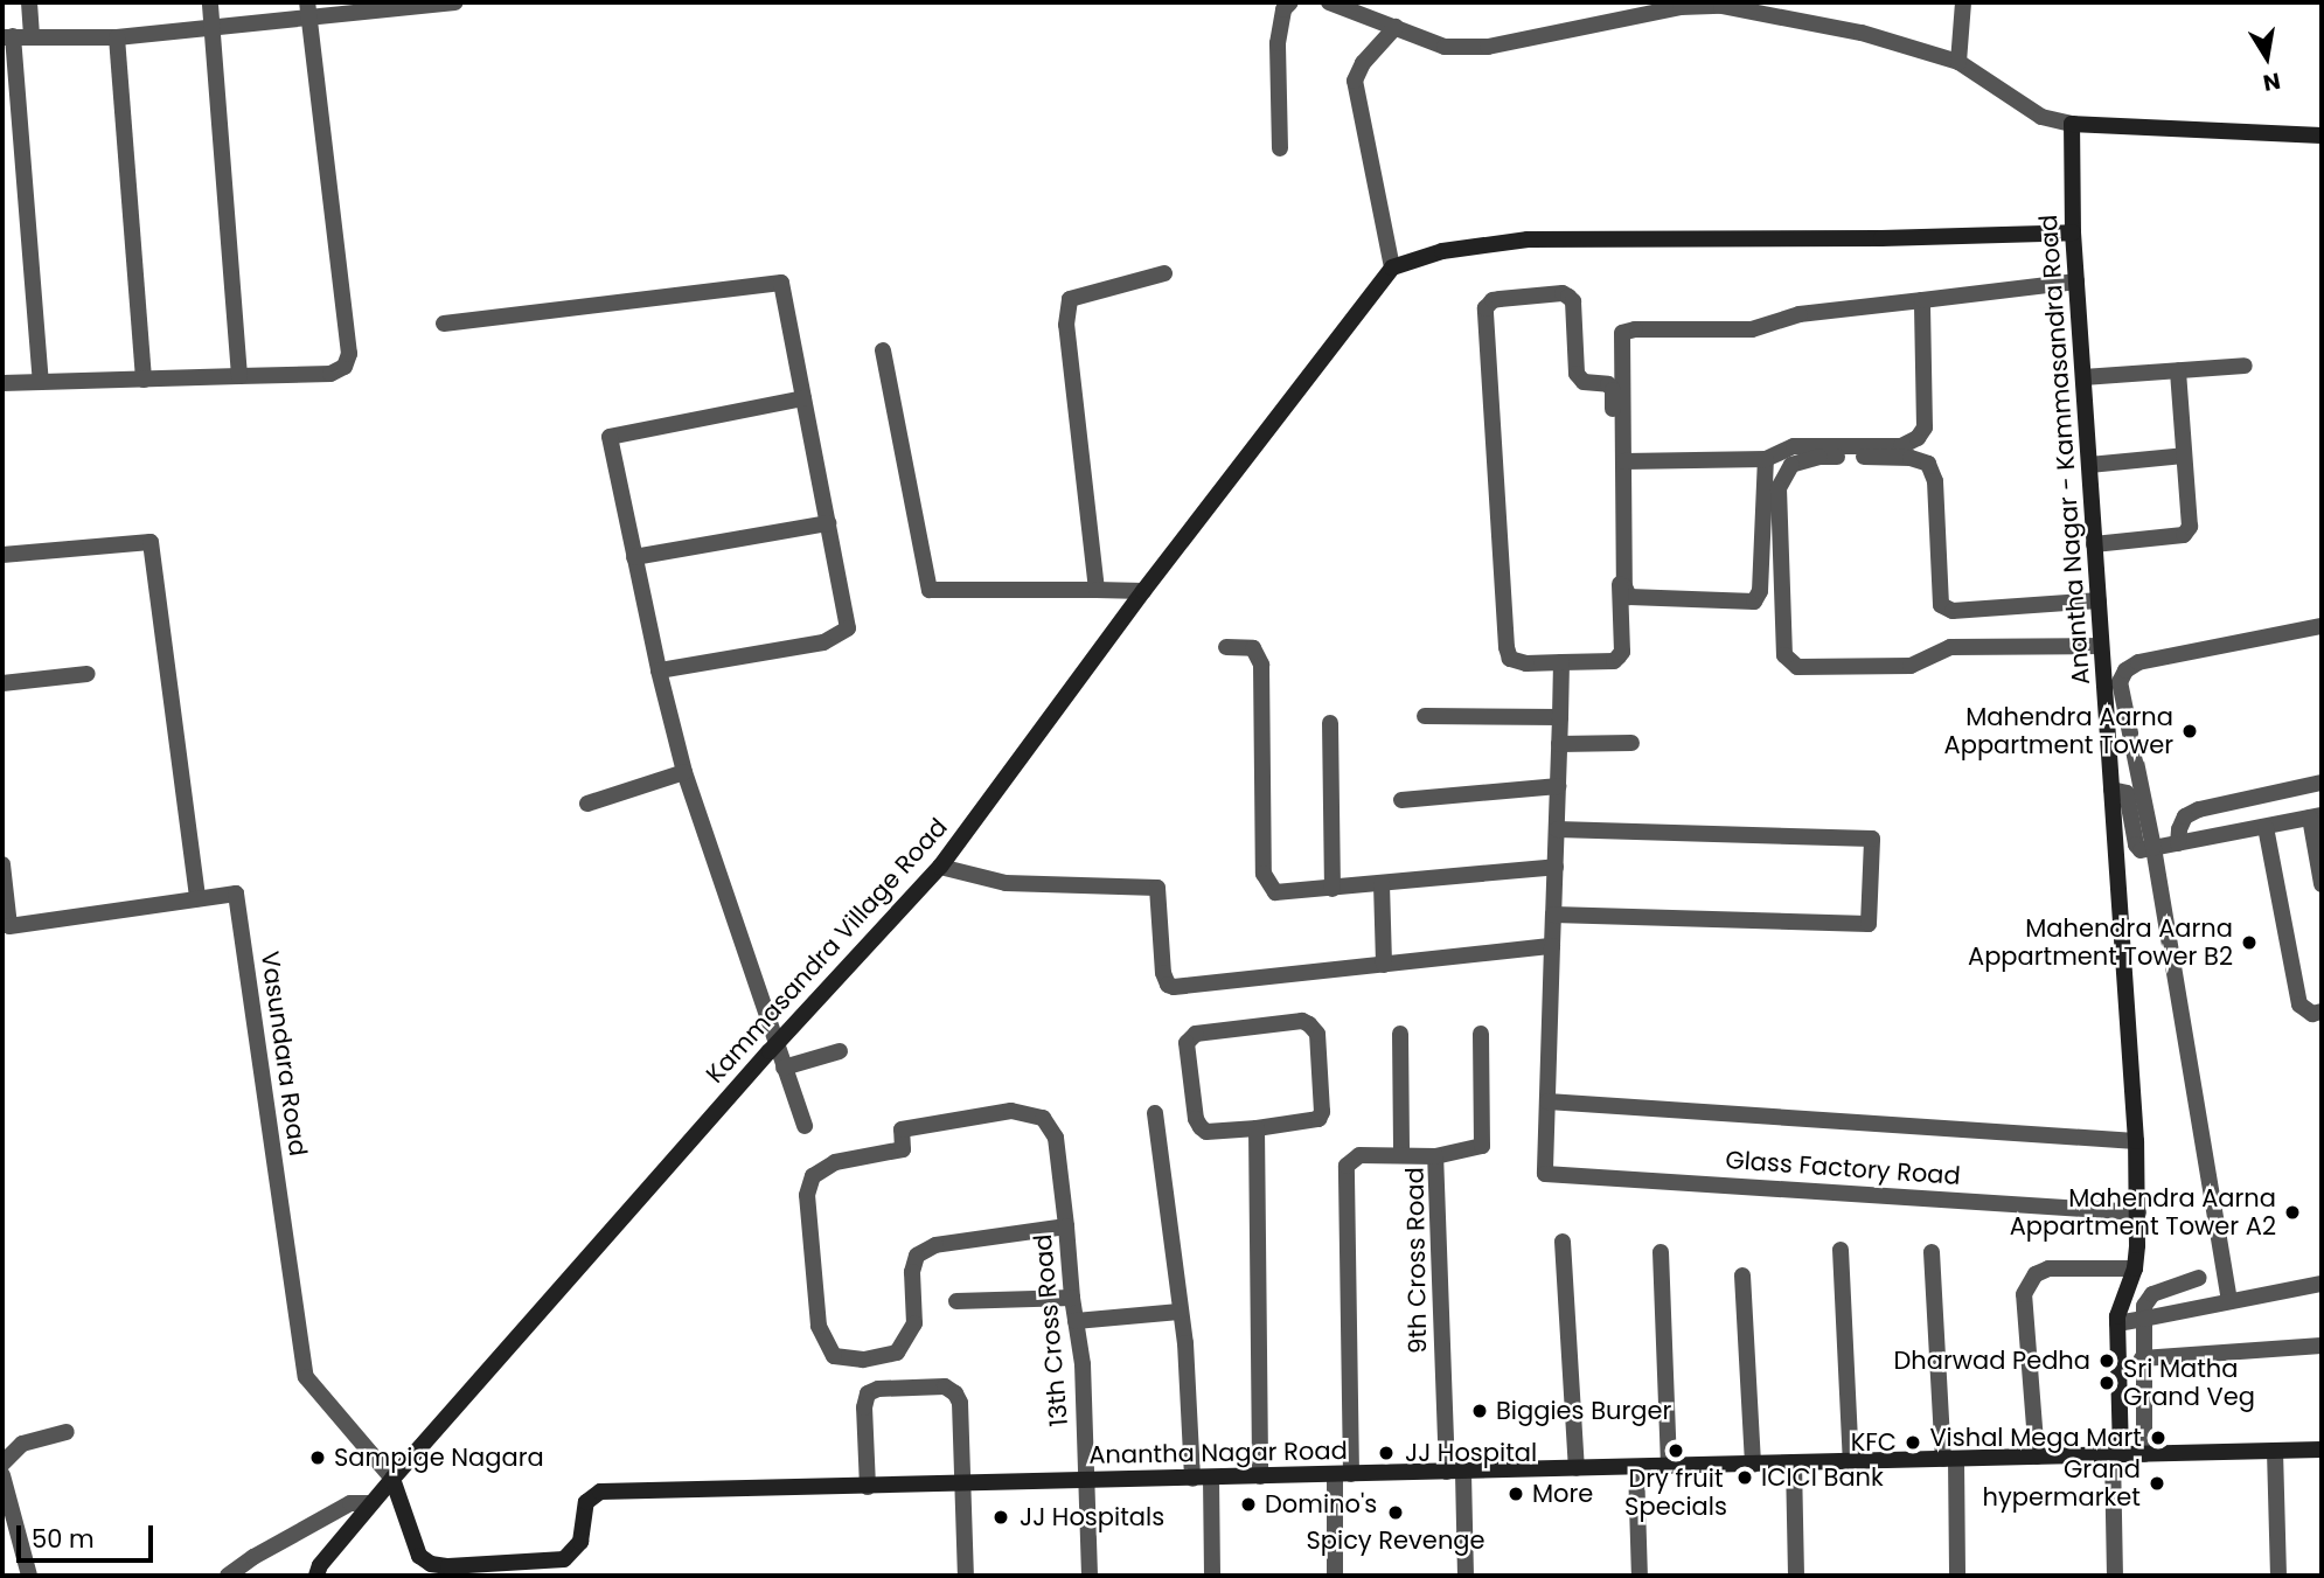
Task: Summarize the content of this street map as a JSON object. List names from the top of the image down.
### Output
{
  "streets": {
    "street": [
      "Anantha Nagar - Kammasandra Road",
      "Kammasandra Village Road",
      "Vasundara Road",
      "Glass Factory Road",
      "9th Cross Road",
      "13th Cross Road",
      "Anantha Nagar Road"
    ]
  },
  "crossings": [
    ["Anantha Nagar - Kammasandra Road", "Glass Factory Road"],
    ["Anantha Nagar - Kammasandra Road", "Anantha Nagar Road"],
    ["Kammasandra Village Road", "Vasundara Road"],
    ["Kammasandra Village Road", "Anantha Nagar Road"],
    ["Vasundara Road", "Anantha Nagar Road"],
    ["9th Cross Road", "Anantha Nagar Road"],
    ["13th Cross Road", "Anantha Nagar Road"]
  ],
  "places": [
    "Mahendra Aarna Appartment Tower",
    "Mahendra Aarna Appartment Tower B2",
    "Mahendra Aarna Appartment Tower A2",
    "Dharwad Pedha",
    "Sri Matha Grand Veg",
    "Biggies Burger",
    "Vishal Mega Mart",
    "KFC",
    "Dry fruit Specials",
    "JJ Hospital",
    "Sampige Nagara",
    "ICICI Bank",
    "Grand hypermarket",
    "More",
    "Domino's",
    "Spicy Revenge",
    "JJ Hospitals"
  ],
  "scale_bar": "50 m",
  "north": "bottom"
}
